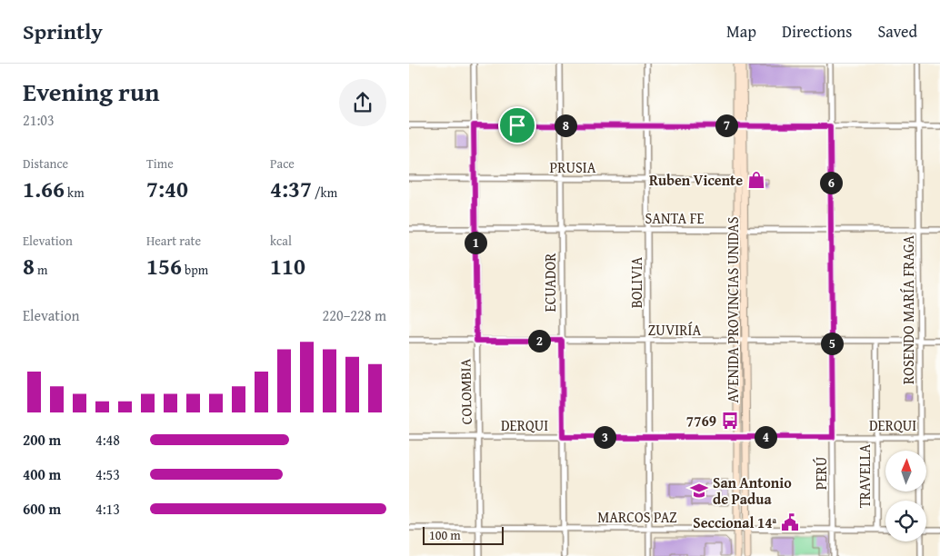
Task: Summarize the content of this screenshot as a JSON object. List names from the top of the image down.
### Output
{
  "streets": {
    "main road": ["AVENIDA PROVINCIAS UNIDAS"],
    "street": [
      "PRUSIA",
      "SANTA FE",
      "ECUADOR",
      "BOLIVIA",
      "ROSENDO MARÍA FRAGA",
      "ZUVIRÍA",
      "COLOMBIA",
      "DERQUI",
      "PERÚ",
      "TRAVELLA",
      "MARCOS PAZ"
    ]
  },
  "crossings": [
    ["PRUSIA", "ECUADOR"],
    ["PRUSIA", "BOLIVIA"],
    ["PRUSIA", "AVENIDA PROVINCIAS UNIDAS"],
    ["PRUSIA", "COLOMBIA"],
    ["SANTA FE", "ECUADOR"],
    ["SANTA FE", "BOLIVIA"],
    ["SANTA FE", "AVENIDA PROVINCIAS UNIDAS"],
    ["SANTA FE", "ROSENDO MARÍA FRAGA"],
    ["SANTA FE", "COLOMBIA"],
    ["SANTA FE", "PERÚ"],
    ["ECUADOR", "ZUVIRÍA"],
    ["ECUADOR", "DERQUI"],
    ["ECUADOR", "MARCOS PAZ"],
    ["BOLIVIA", "ZUVIRÍA"],
    ["BOLIVIA", "DERQUI"],
    ["BOLIVIA", "MARCOS PAZ"],
    ["AVENIDA PROVINCIAS UNIDAS", "ZUVIRÍA"],
    ["AVENIDA PROVINCIAS UNIDAS", "DERQUI"],
    ["AVENIDA PROVINCIAS UNIDAS", "MARCOS PAZ"],
    ["ROSENDO MARÍA FRAGA", "ZUVIRÍA"],
    ["ROSENDO MARÍA FRAGA", "DERQUI"],
    ["ZUVIRÍA", "COLOMBIA"],
    ["ZUVIRÍA", "PERÚ"],
    ["ZUVIRÍA", "TRAVELLA"],
    ["COLOMBIA", "DERQUI"],
    ["COLOMBIA", "MARCOS PAZ"],
    ["DERQUI", "PERÚ"],
    ["DERQUI", "TRAVELLA"],
    ["PERÚ", "MARCOS PAZ"],
    ["TRAVELLA", "MARCOS PAZ"]
  ],
  "places": {
    "shop": ["Ruben Vicente"],
    "bus stop": ["7769"],
    "school or university": ["San Antonio de Padua"],
    "public building": ["Seccional 14ª"]
  },
  "scale_bar": "100 m",
  "north": "top",
  "page": {
    "header": "Sprintly",
    "nav": ["Map", "Directions", "Saved"],
    "heading": ["Evening run", "21:03"],
    "pins": [
      "7",
      "8",
      "6",
      "1",
      "2",
      "5",
      "3",
      "4"
    ],
    "stats": [
      ["Distance", "1.66 km"],
      ["Time", "7:40"],
      ["Pace", "4:37 /km"],
      ["Elevation", "8 m"],
      ["Heart rate", "156 bpm"],
      ["kcal", "110"]
    ],
    "chart": ["Elevation", "220–228 m"],
    "list": [
      {
        "name": "200 m",
        "note": "4:48"
      },
      {
        "name": "400 m",
        "note": "4:53"
      },
      {
        "name": "600 m",
        "note": "4:13"
      }
    ],
    "scale": "100 m"
  }
}
